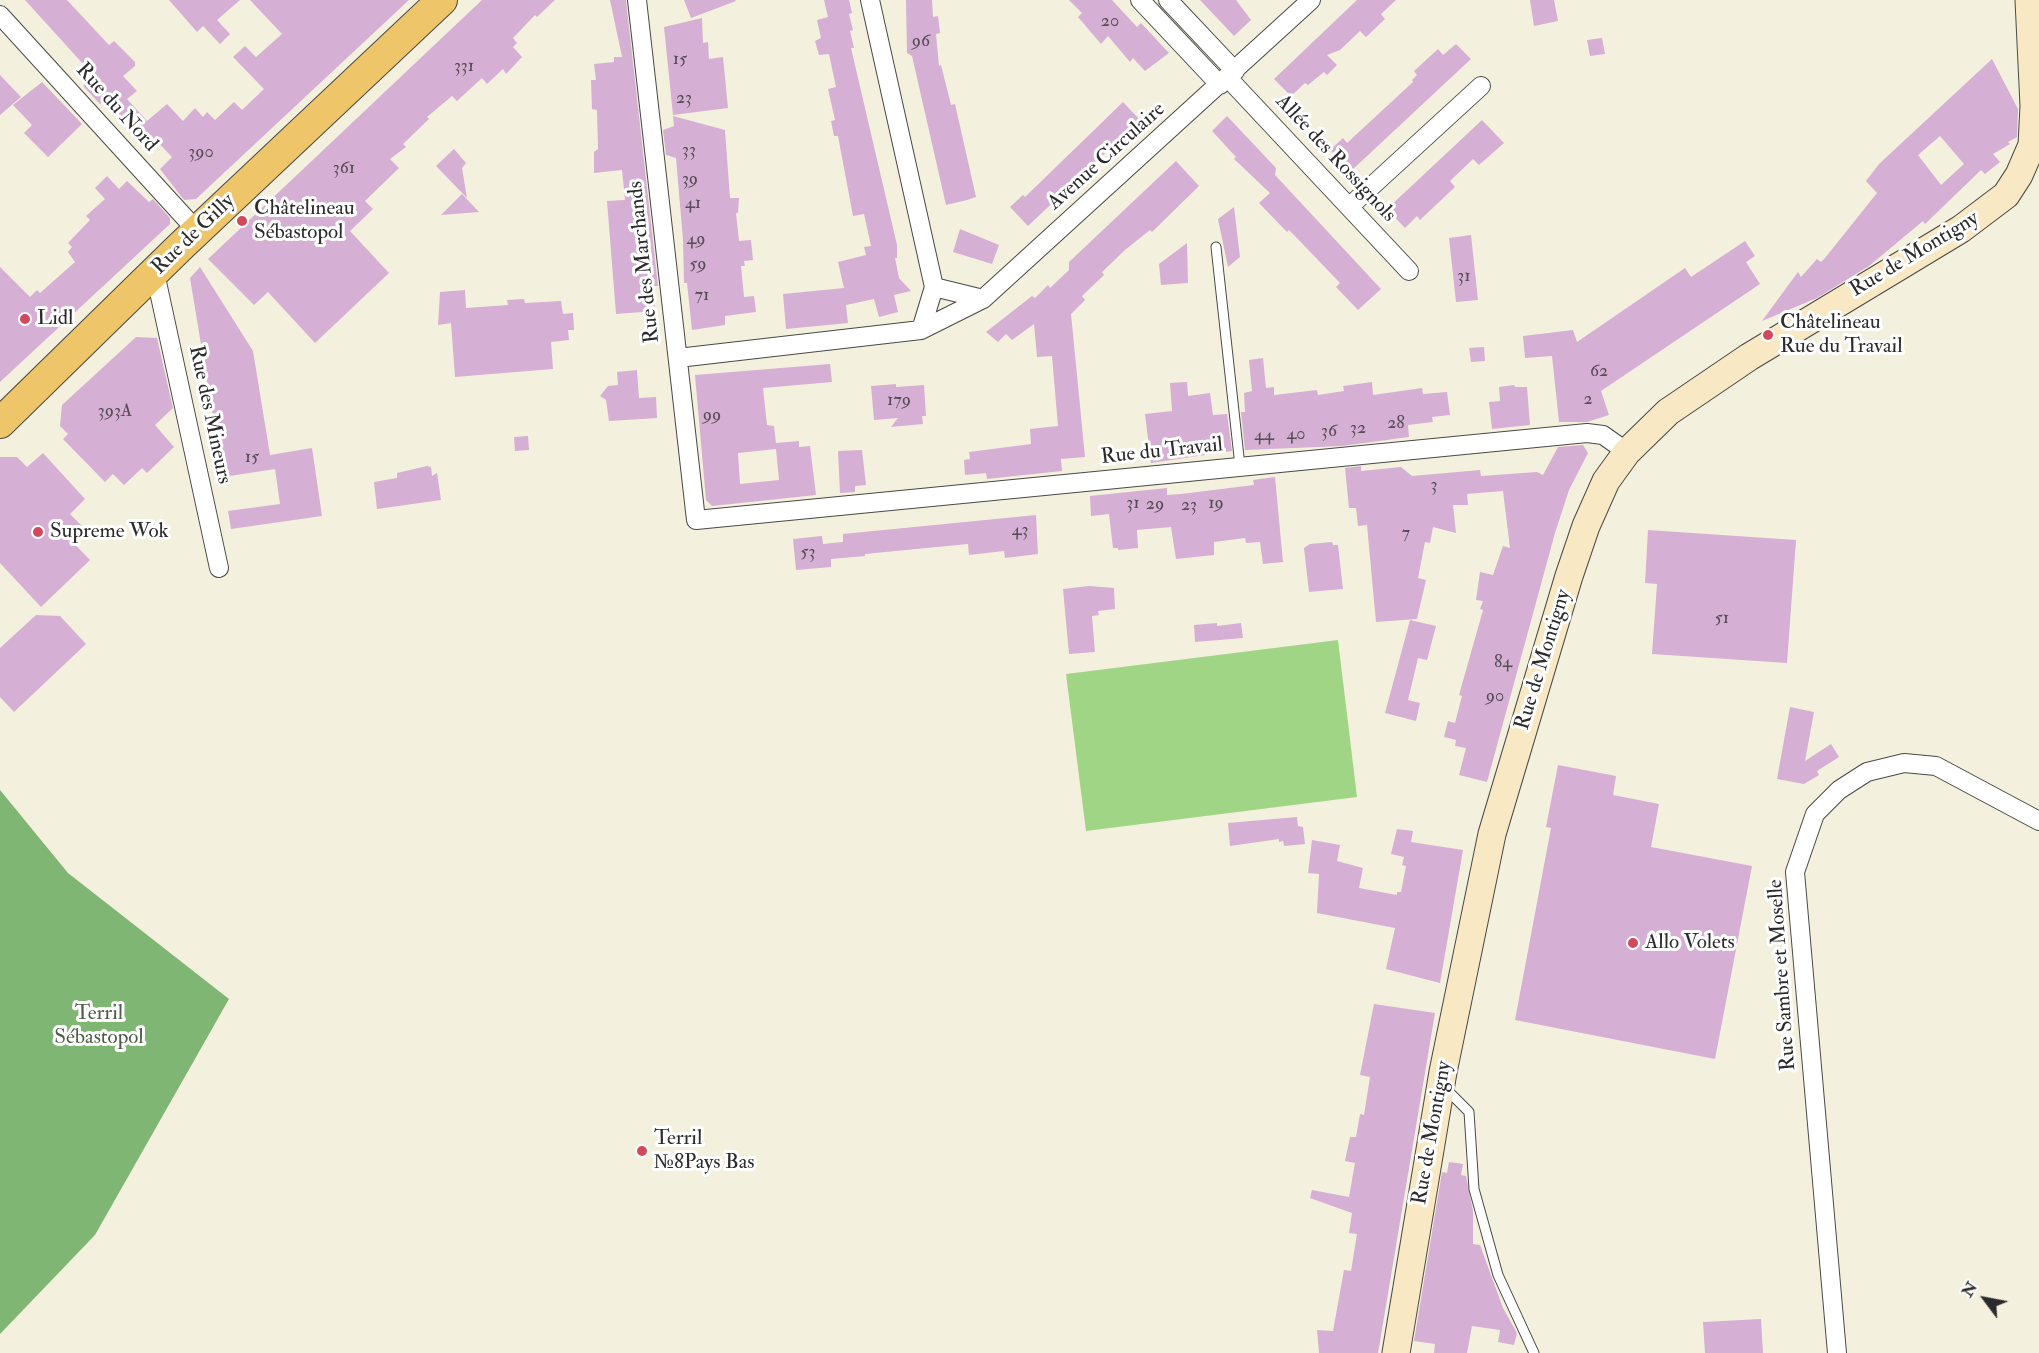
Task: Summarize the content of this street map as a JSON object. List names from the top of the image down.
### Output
{
  "streets": {
    "main road": ["Rue de Gilly", "Rue de Montigny"],
    "street": [
      "Rue du Nord",
      "Avenue Circulaire",
      "Allée des Rossignols",
      "Rue des Marchands",
      "Rue des Mineurs",
      "Rue du Travail",
      "Rue Sambre et Moselle"
    ]
  },
  "crossings": [
    ["Rue du Nord", "Rue de Gilly"],
    ["Avenue Circulaire", "Allée des Rossignols"],
    ["Avenue Circulaire", "Rue des Marchands"],
    ["Rue de Gilly", "Rue des Mineurs"],
    ["Rue de Montigny", "Rue du Travail"],
    ["Rue des Marchands", "Rue du Travail"]
  ],
  "parks": ["Terril Sébastopol"],
  "places": [
    "Châtelineau Sébastopol",
    "Lidl",
    "Châtelineau Rue du Travail",
    "Supreme Wok",
    "Allo Volets",
    "Terril №8Pays Bas"
  ],
  "house_numbers": [
    "20",
    "96",
    "15",
    "331",
    "23",
    "33",
    "390",
    "361",
    "39",
    "41",
    "49",
    "59",
    "31",
    "71",
    "62",
    "2",
    "179",
    "393A",
    "99",
    "28",
    "32",
    "36",
    "40",
    "44",
    "15",
    "3",
    "31",
    "19",
    "29",
    "23",
    "43",
    "7",
    "53",
    "51",
    "84",
    "90"
  ],
  "north": "top left"
}
